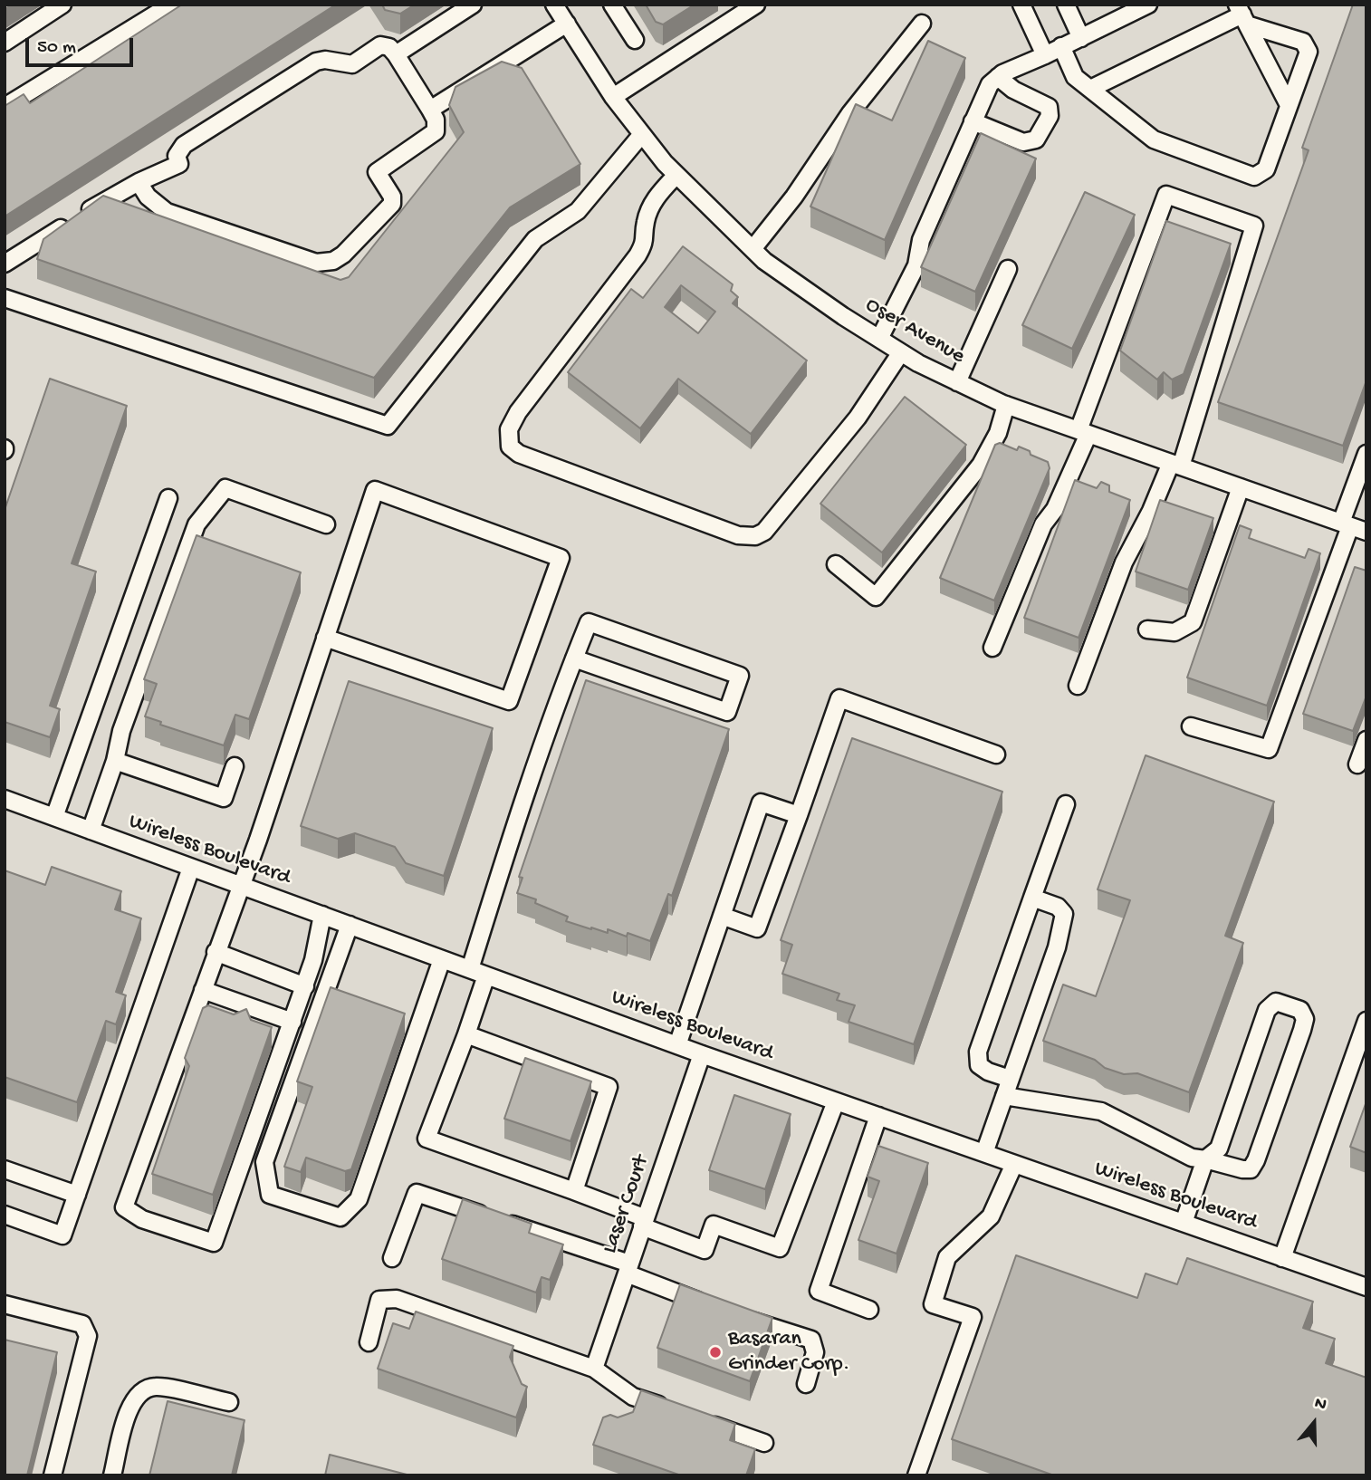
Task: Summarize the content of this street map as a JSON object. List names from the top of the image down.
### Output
{
  "streets": {
    "street": ["Oser Avenue", "Wireless Boulevard", "Laser Court"]
  },
  "crossings": [
    ["Wireless Boulevard", "Laser Court"]
  ],
  "places": ["Basaran Grinder Corp."],
  "scale_bar": "50 m",
  "north": "top"
}
